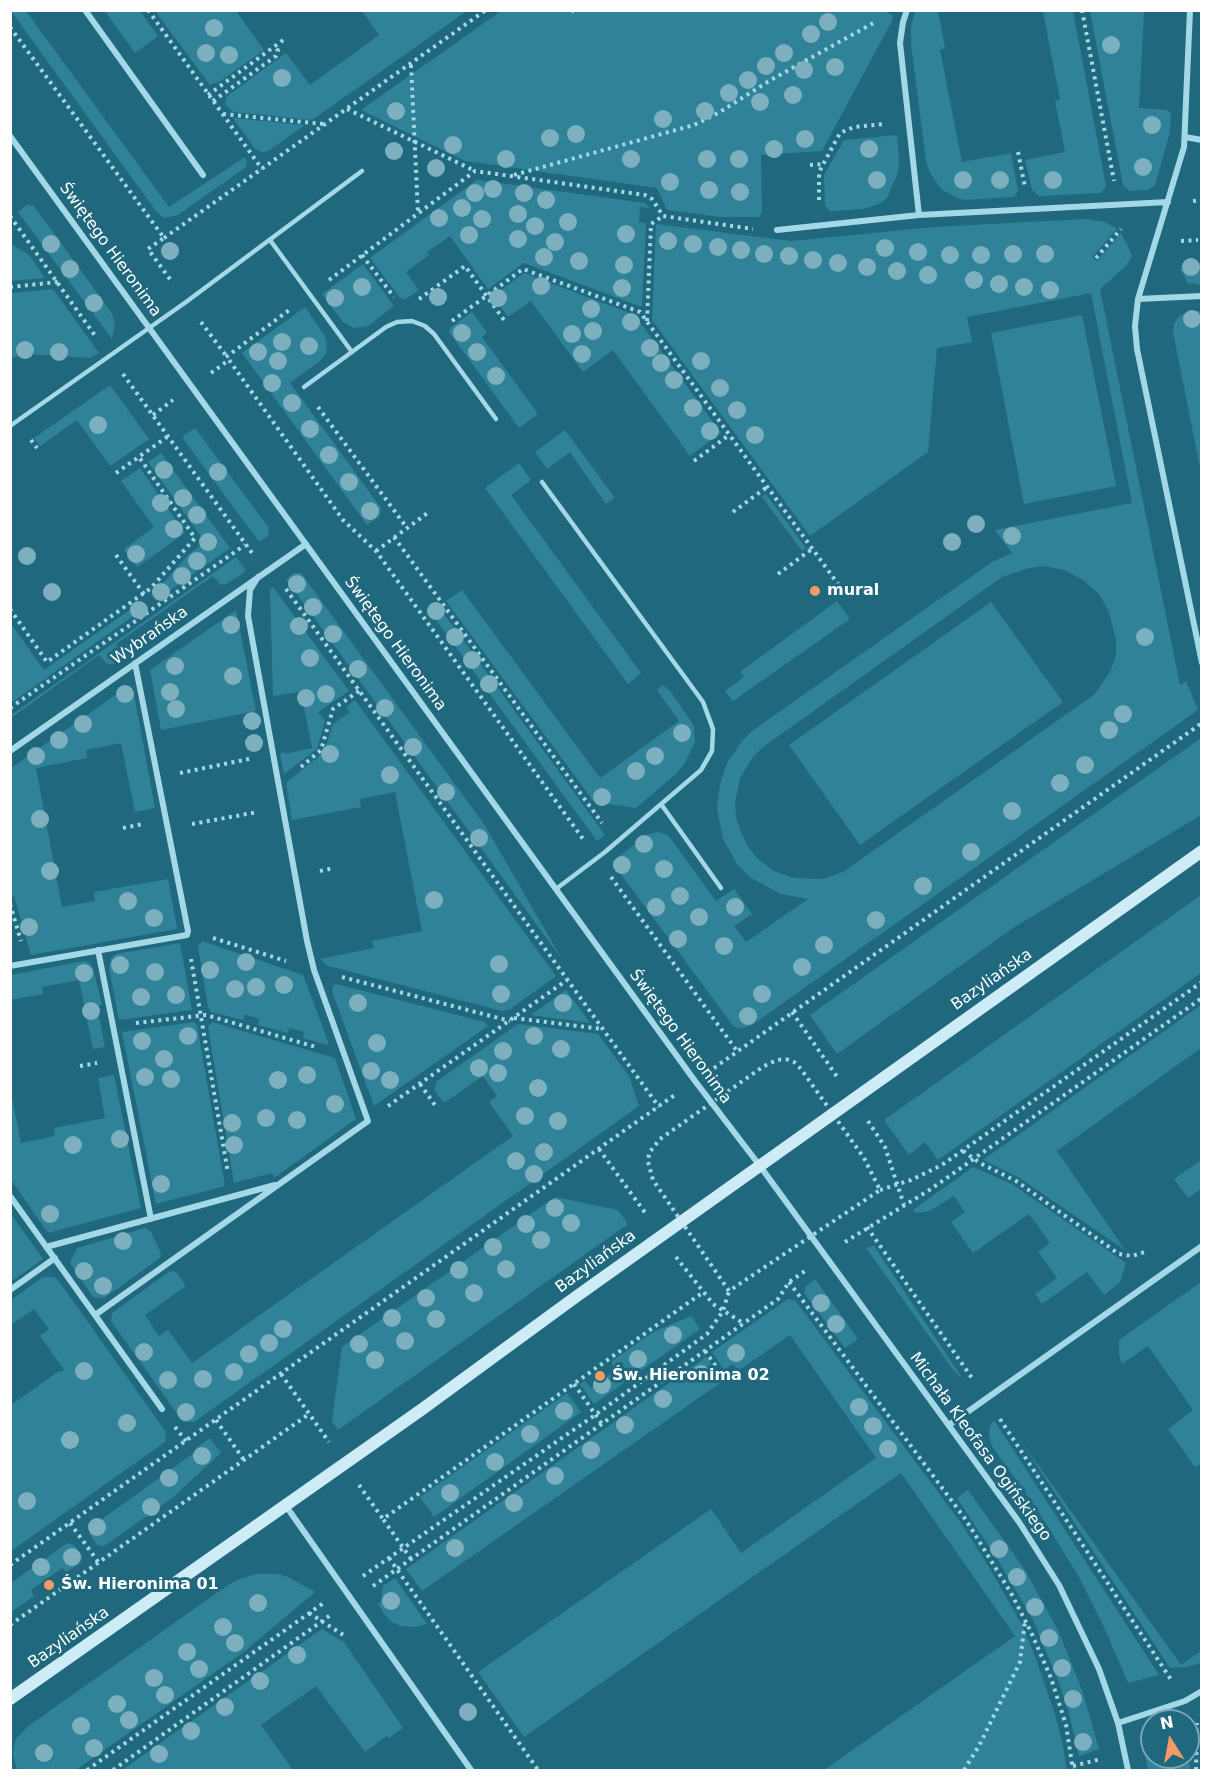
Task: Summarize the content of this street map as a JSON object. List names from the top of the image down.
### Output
{
  "streets": {
    "main road": ["Bazyliańska"],
    "street": ["Świętego Hieronima", "Wybrańska", "Michała Kleofasa Ogińskiego"]
  },
  "crossings": [
    ["Świętego Hieronima", "Wybrańska"],
    ["Świętego Hieronima", "Bazyliańska"],
    ["Świętego Hieronima", "Michała Kleofasa Ogińskiego"],
    ["Bazyliańska", "Michała Kleofasa Ogińskiego"]
  ],
  "places": ["mural", "Św. Hieronima 02", "Św. Hieronima 01"],
  "north": "top"
}
